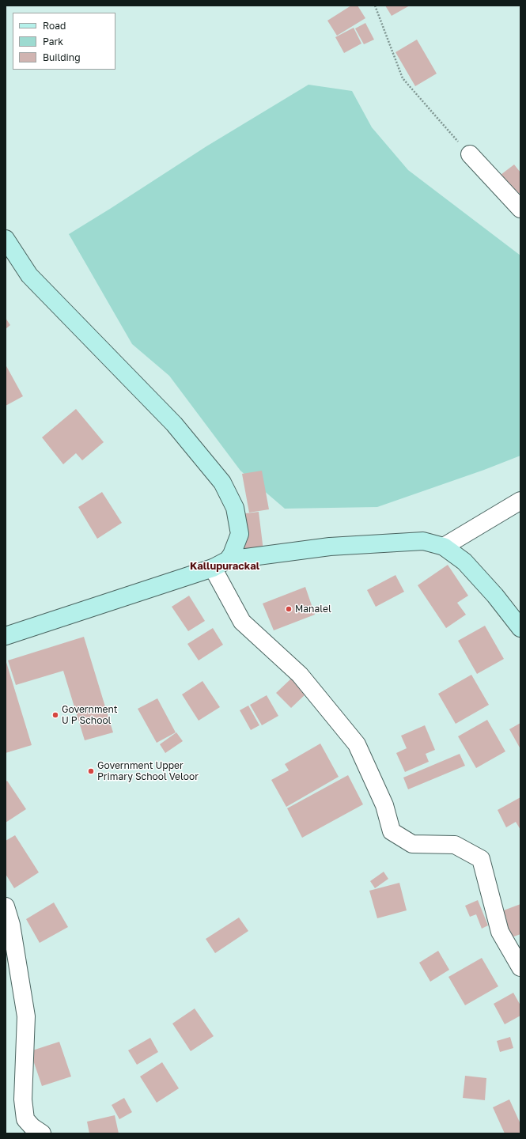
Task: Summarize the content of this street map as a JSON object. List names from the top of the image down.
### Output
{
  "districts": ["Kallupurackal"],
  "places": ["Manalel", "Government U P School", "Government Upper Primary School Veloor"],
  "legend": ["Road", "Park", "Building"]
}
